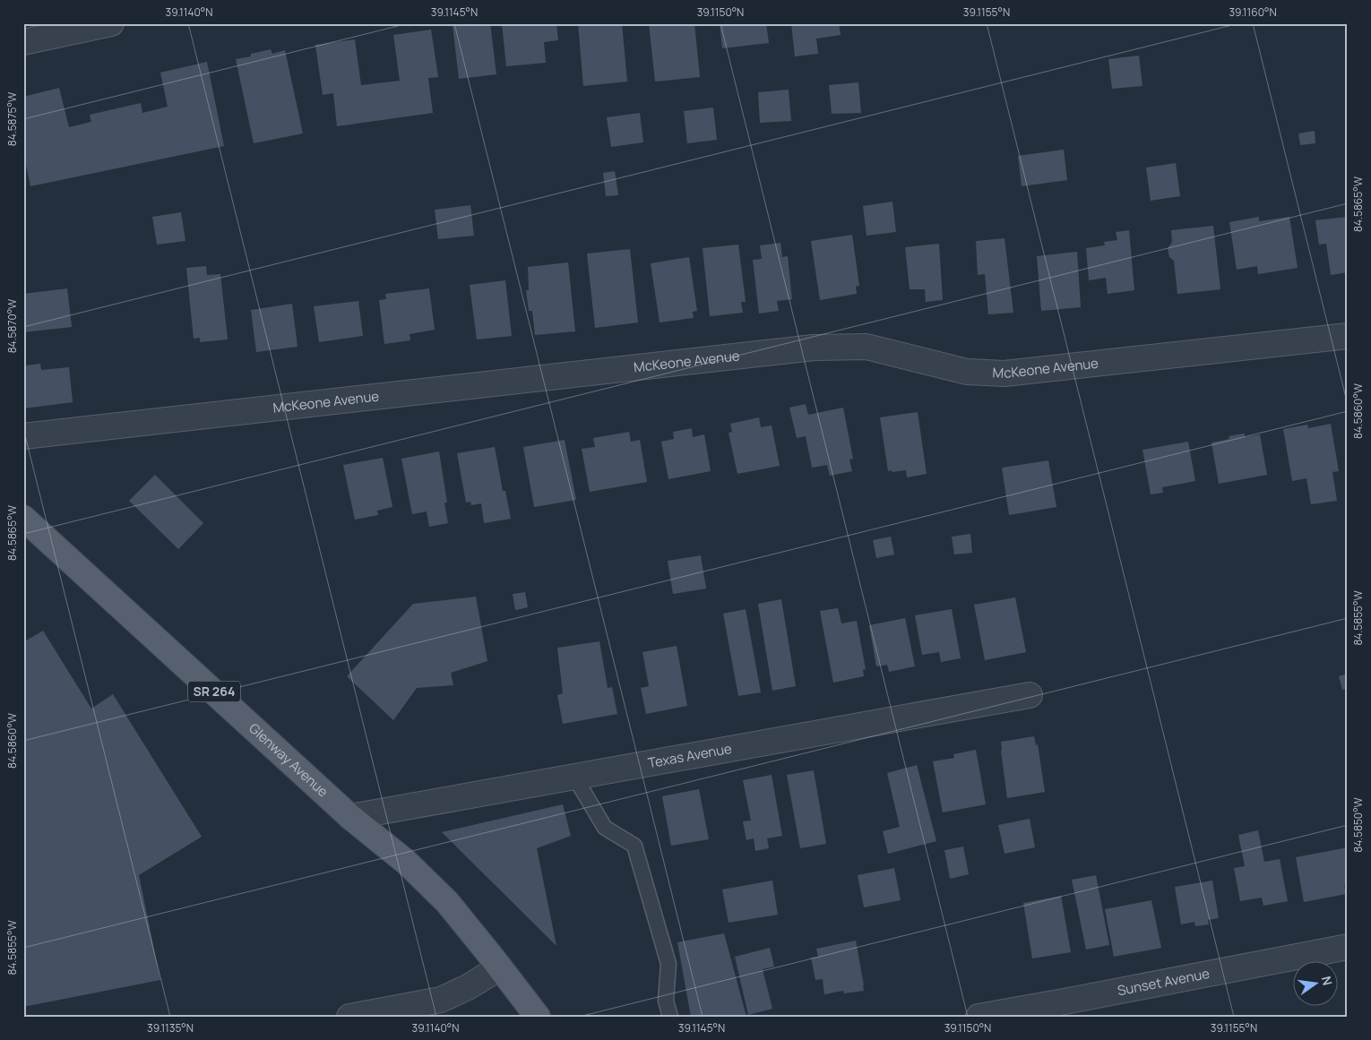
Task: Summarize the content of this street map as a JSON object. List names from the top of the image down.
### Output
{
  "streets": {
    "main road": ["SR 264", "Glenway Avenue"],
    "street": ["McKeone Avenue", "Texas Avenue", "Sunset Avenue"]
  },
  "crossings": [
    ["Texas Avenue", "Glenway Avenue"]
  ],
  "north": "right",
  "coordinates": [
    "39.1140°N",
    "39.1145°N",
    "39.1150°N",
    "39.1155°N",
    "39.1160°N",
    "84.5875°W",
    "84.5865°W",
    "84.5870°W",
    "84.5860°W",
    "84.5855°W",
    "84.5850°W",
    "39.1135°N"
  ]
}
